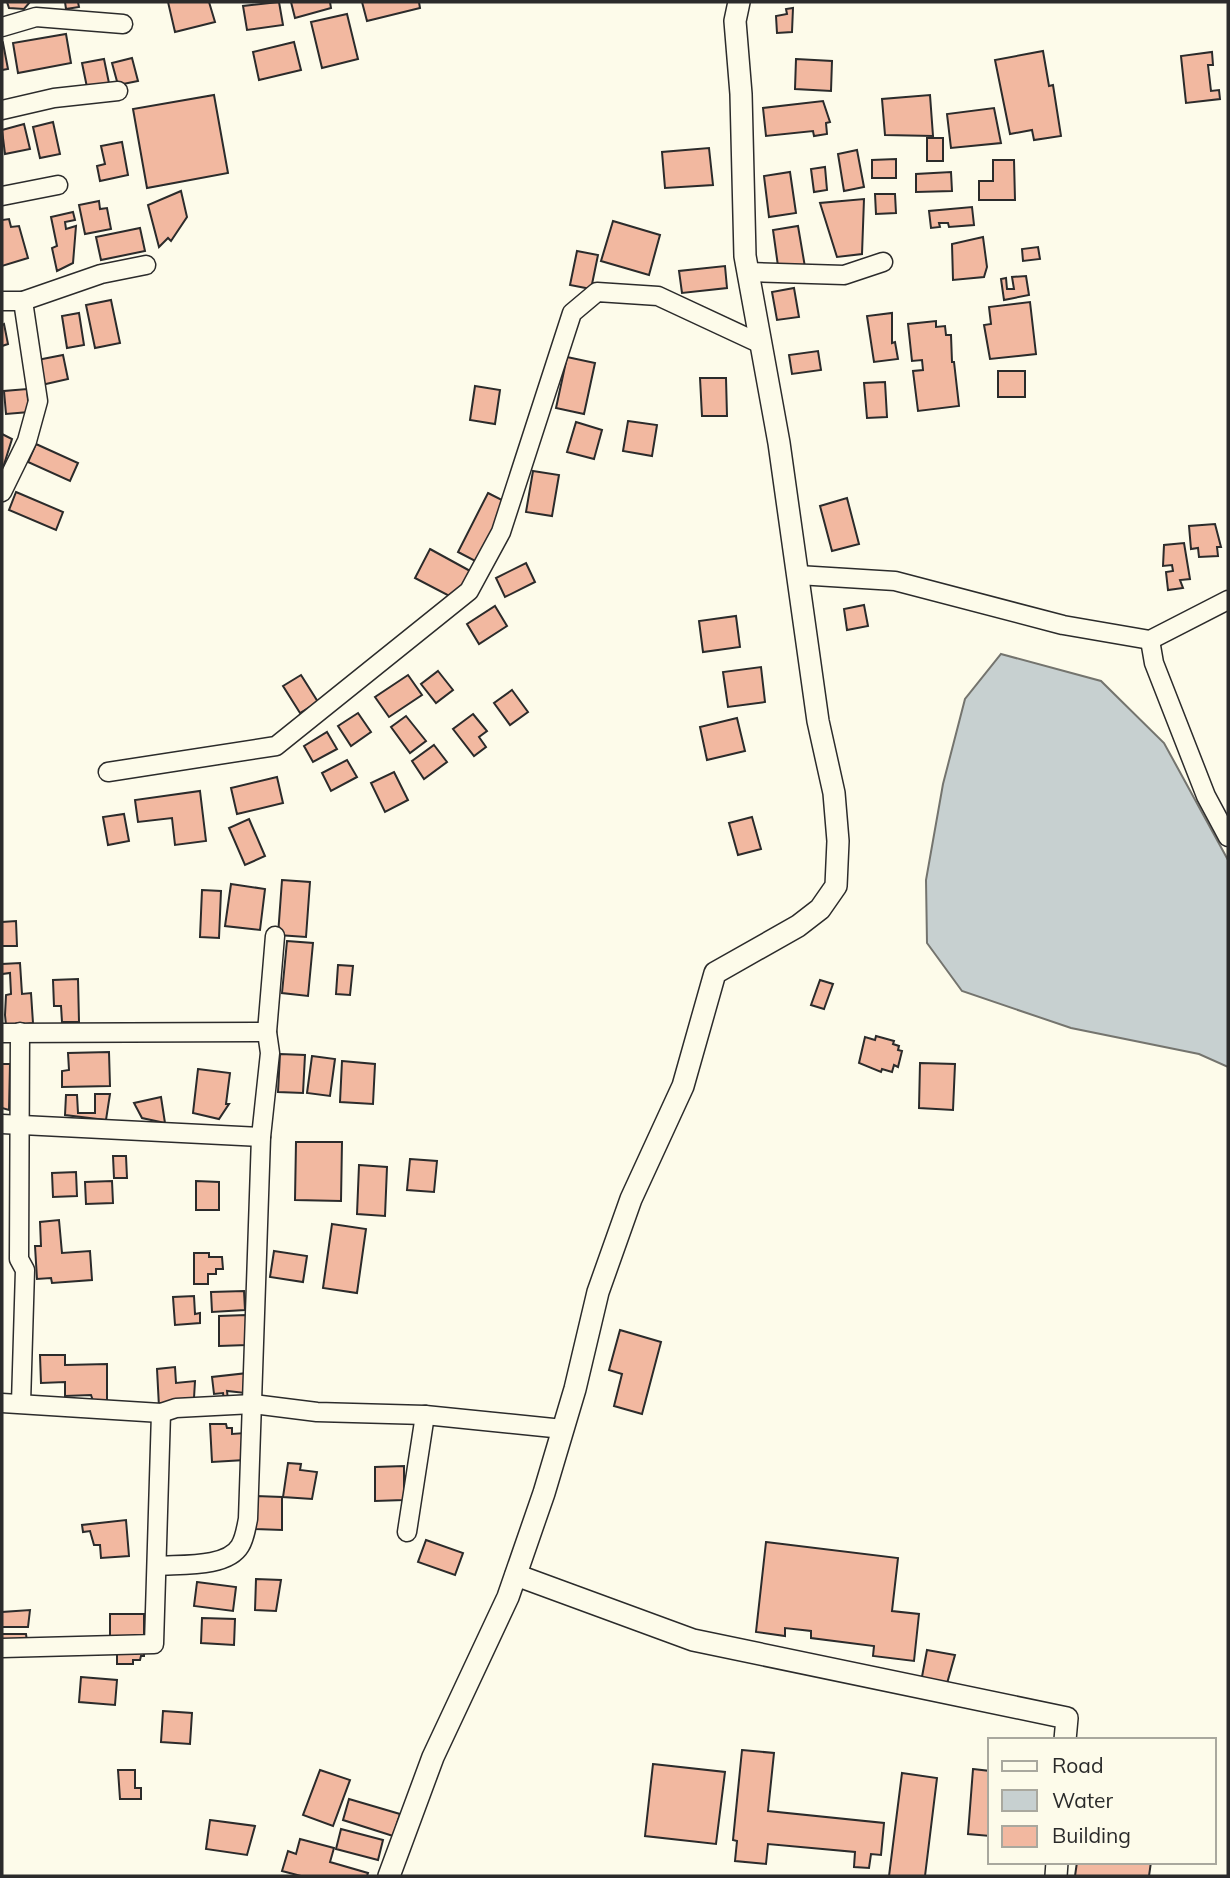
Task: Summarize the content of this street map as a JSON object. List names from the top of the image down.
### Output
{
  "legend": ["Road", "Water", "Building"]
}
